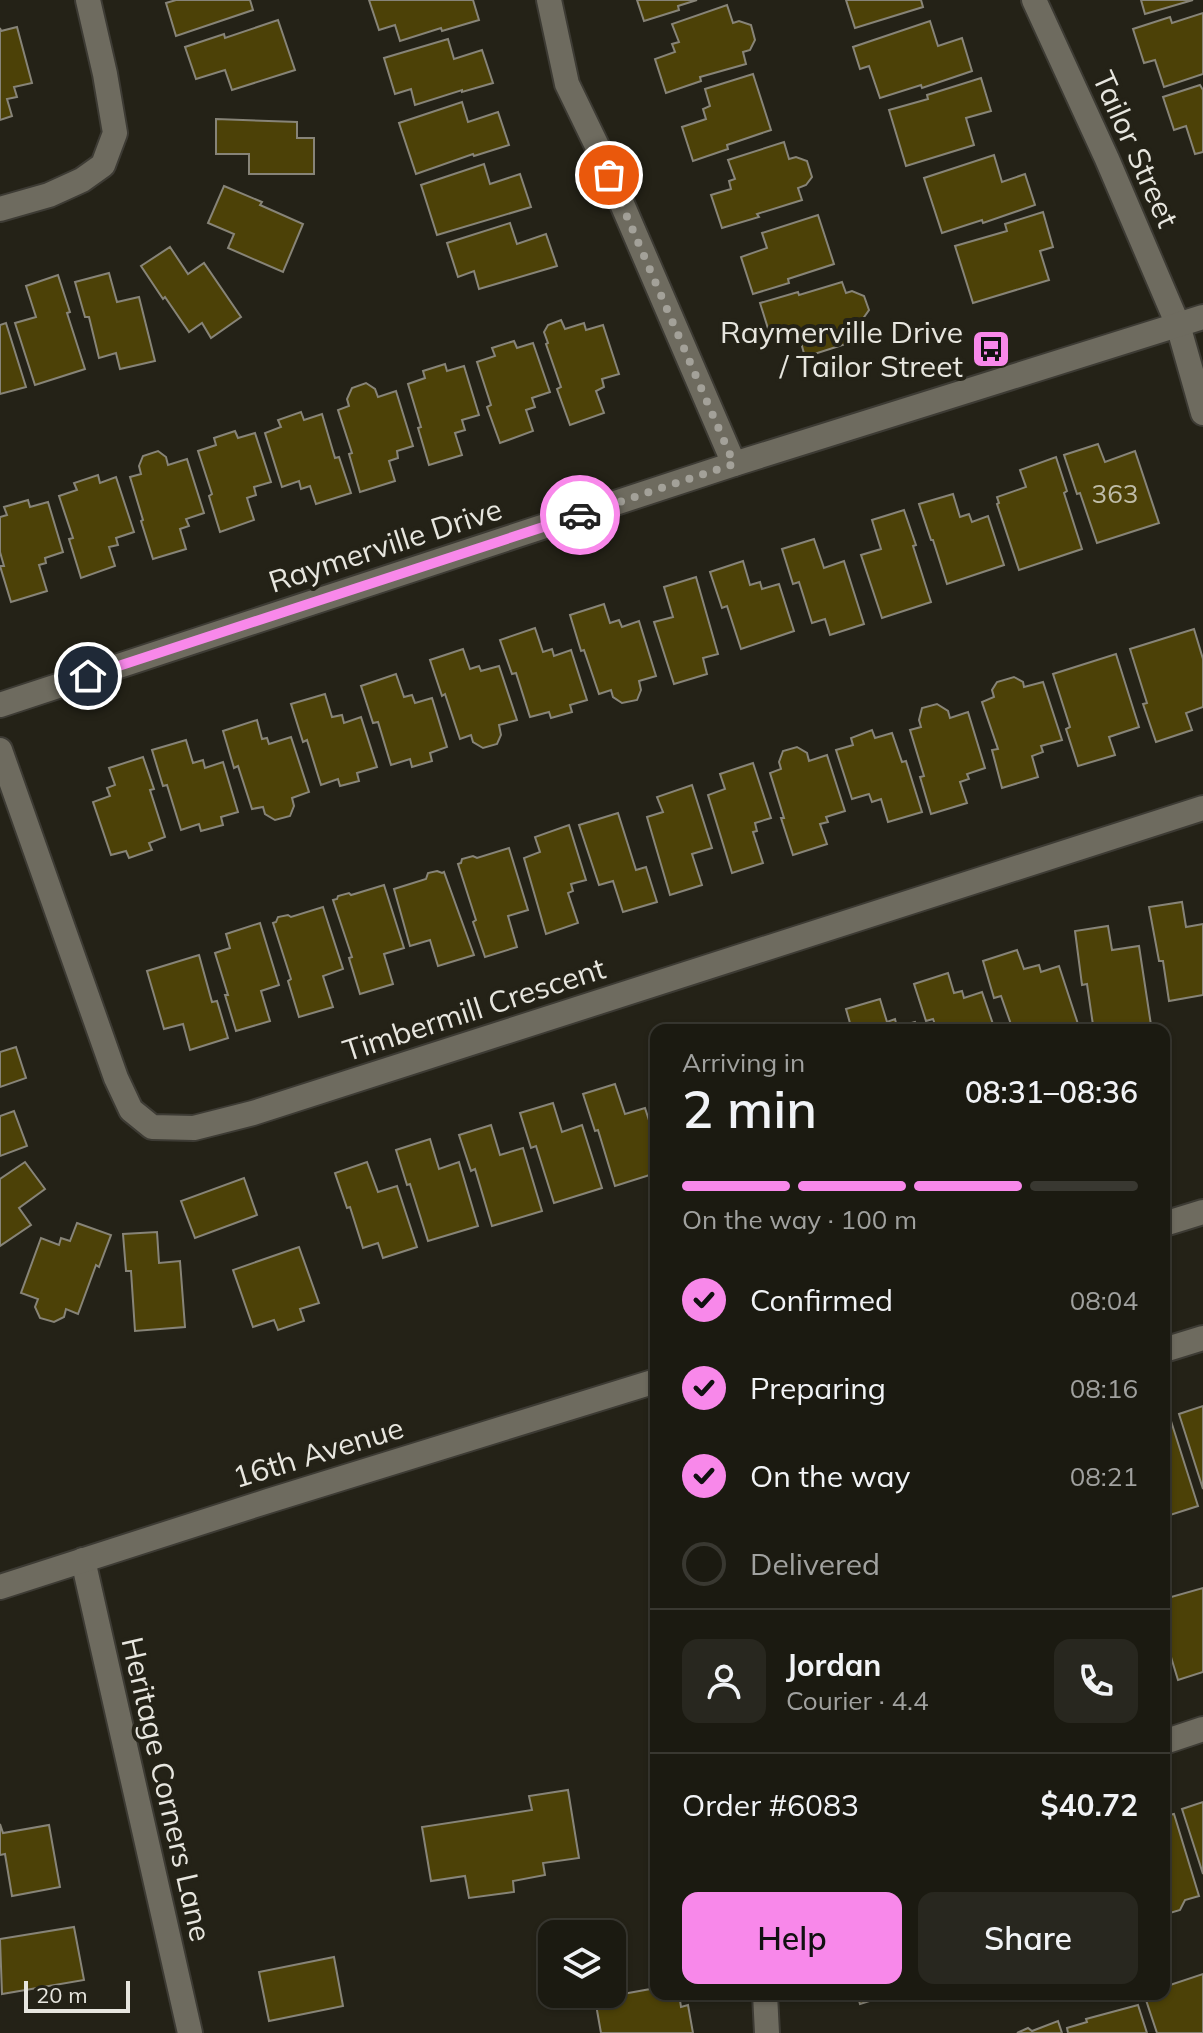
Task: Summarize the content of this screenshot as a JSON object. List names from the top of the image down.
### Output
{
  "streets": {
    "street": [
      "Tailor Street",
      "Raymerville Drive",
      "Timbermill Crescent",
      "16th Avenue",
      "Heritage Corners Lane"
    ]
  },
  "crossings": [
    ["Tailor Street", "Raymerville Drive"],
    ["16th Avenue", "Heritage Corners Lane"]
  ],
  "places": {
    "bus stop": ["Raymerville Drive / Tailor Street"]
  },
  "house_numbers": ["363"],
  "scale_bar": "20 m",
  "page": {
    "heading": ["2 min", "Arriving in", "08:31–08:36"],
    "panel": [
      "Jordan",
      "Courier · 4.4",
      "Order #6083",
      "$40.72"
    ],
    "bar": "On the way · 100 m",
    "list": [
      ["Confirmed", "08:04"],
      ["Preparing", "08:16"],
      ["On the way", "08:21"],
      "Delivered"
    ],
    "buttons": ["Help", "Share"],
    "scale": "20 m"
  }
}
